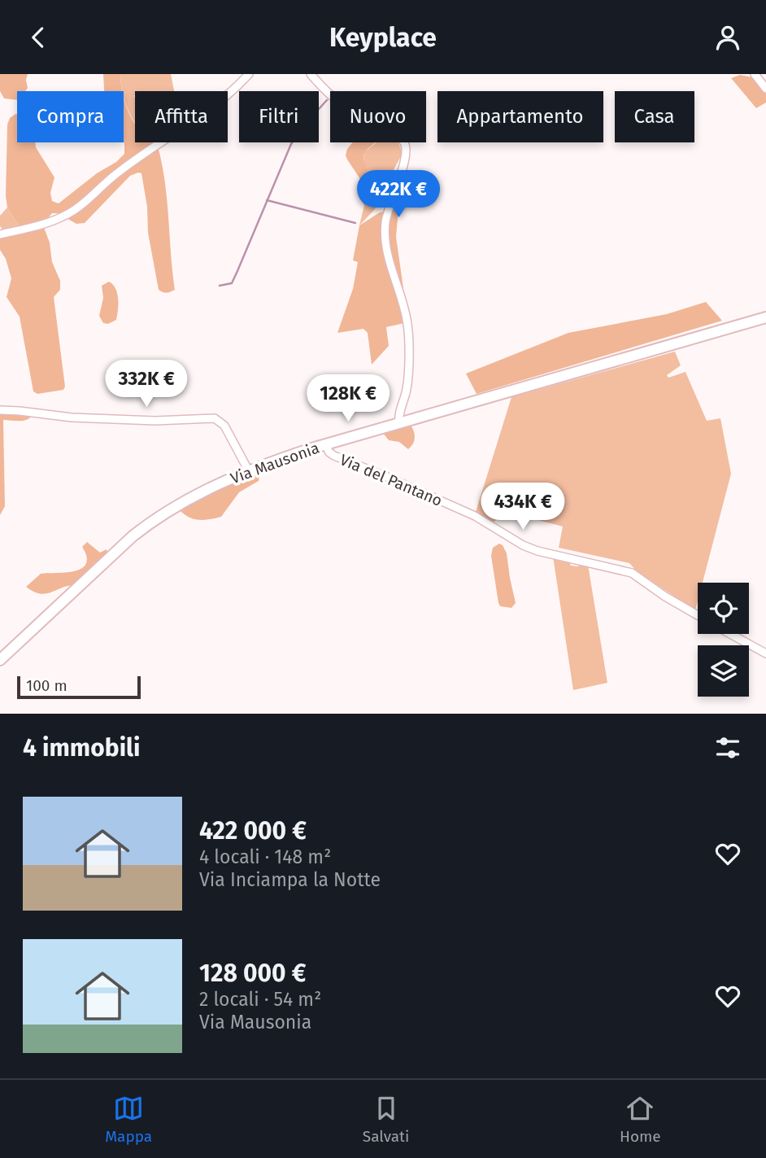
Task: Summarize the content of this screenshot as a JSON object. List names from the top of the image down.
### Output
{
  "streets": {
    "main road": ["Via Mausonia"],
    "street": ["Via del Pantano"]
  },
  "crossings": [
    ["Via Mausonia", "Via del Pantano"]
  ],
  "scale_bar": "100 m",
  "page": {
    "header": "Keyplace",
    "chip": [
      "Compra",
      "Affitta",
      "Filtri",
      "Nuovo",
      "Appartamento",
      "Casa"
    ],
    "price": [
      "422K €",
      "332K €",
      "128K €",
      "434K €"
    ],
    "scale": "100 m",
    "heading": "4 immobili",
    "list": [
      {
        "name": "422 000 €",
        "note": "4 locali · 148 m² · Via Inciampa la Notte"
      },
      {
        "name": "128 000 €",
        "note": "2 locali · 54 m² · Via Mausonia"
      }
    ],
    "tabs": ["Mappa", "Salvati", "Home"]
  }
}
